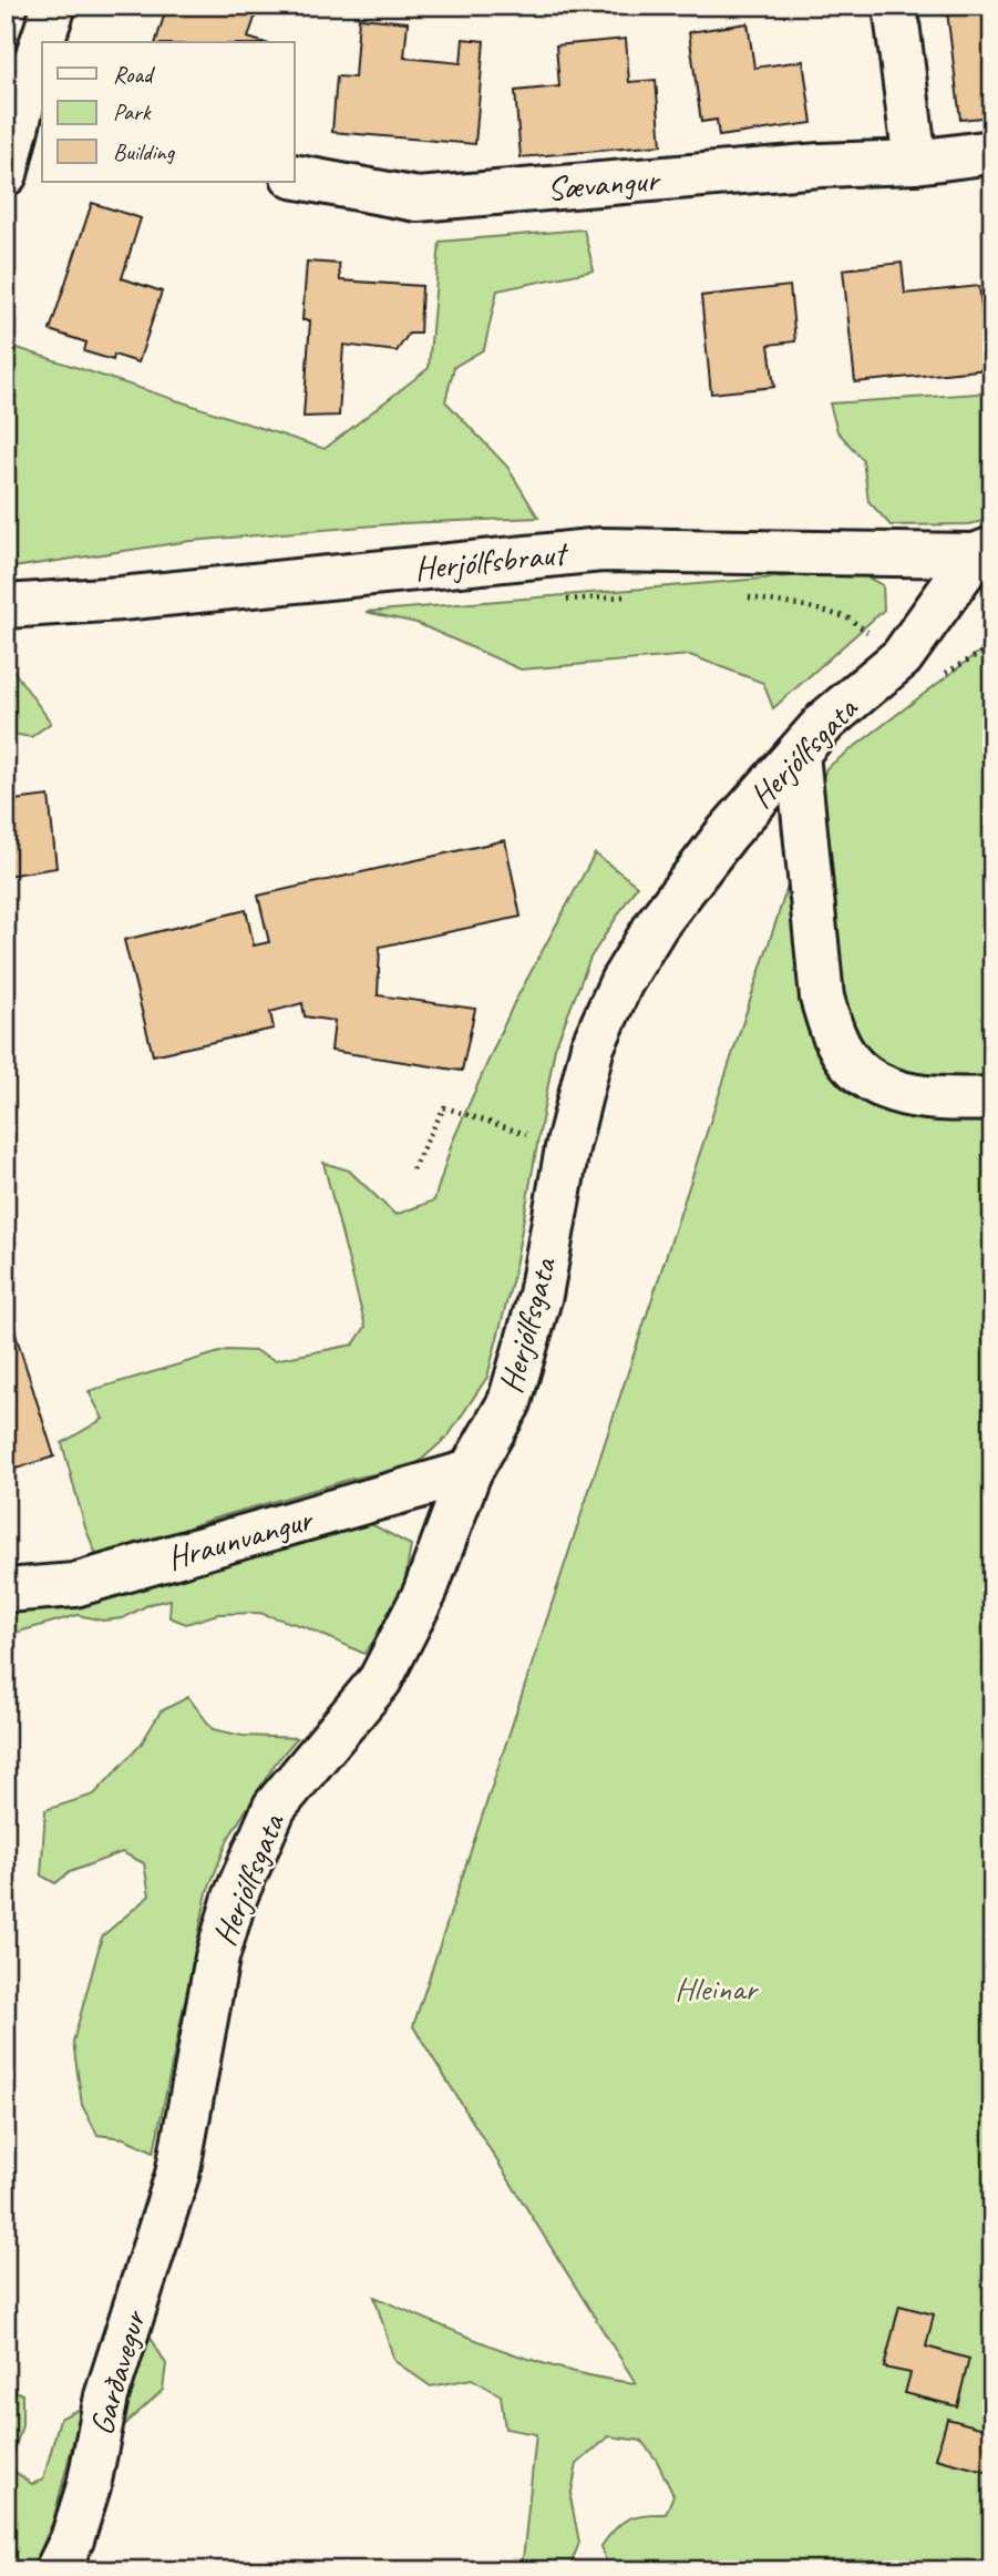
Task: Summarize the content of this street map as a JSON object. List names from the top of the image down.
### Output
{
  "streets": {
    "street": [
      "Sævangur",
      "Herjólfsbraut",
      "Herjólfsgata",
      "Hraunvangur",
      "Garðavegur"
    ]
  },
  "crossings": [
    ["Herjólfsbraut", "Herjólfsgata"],
    ["Herjólfsgata", "Hraunvangur"],
    ["Herjólfsgata", "Garðavegur"]
  ],
  "parks": ["Hleinar"],
  "legend": ["Road", "Park", "Building"]
}
